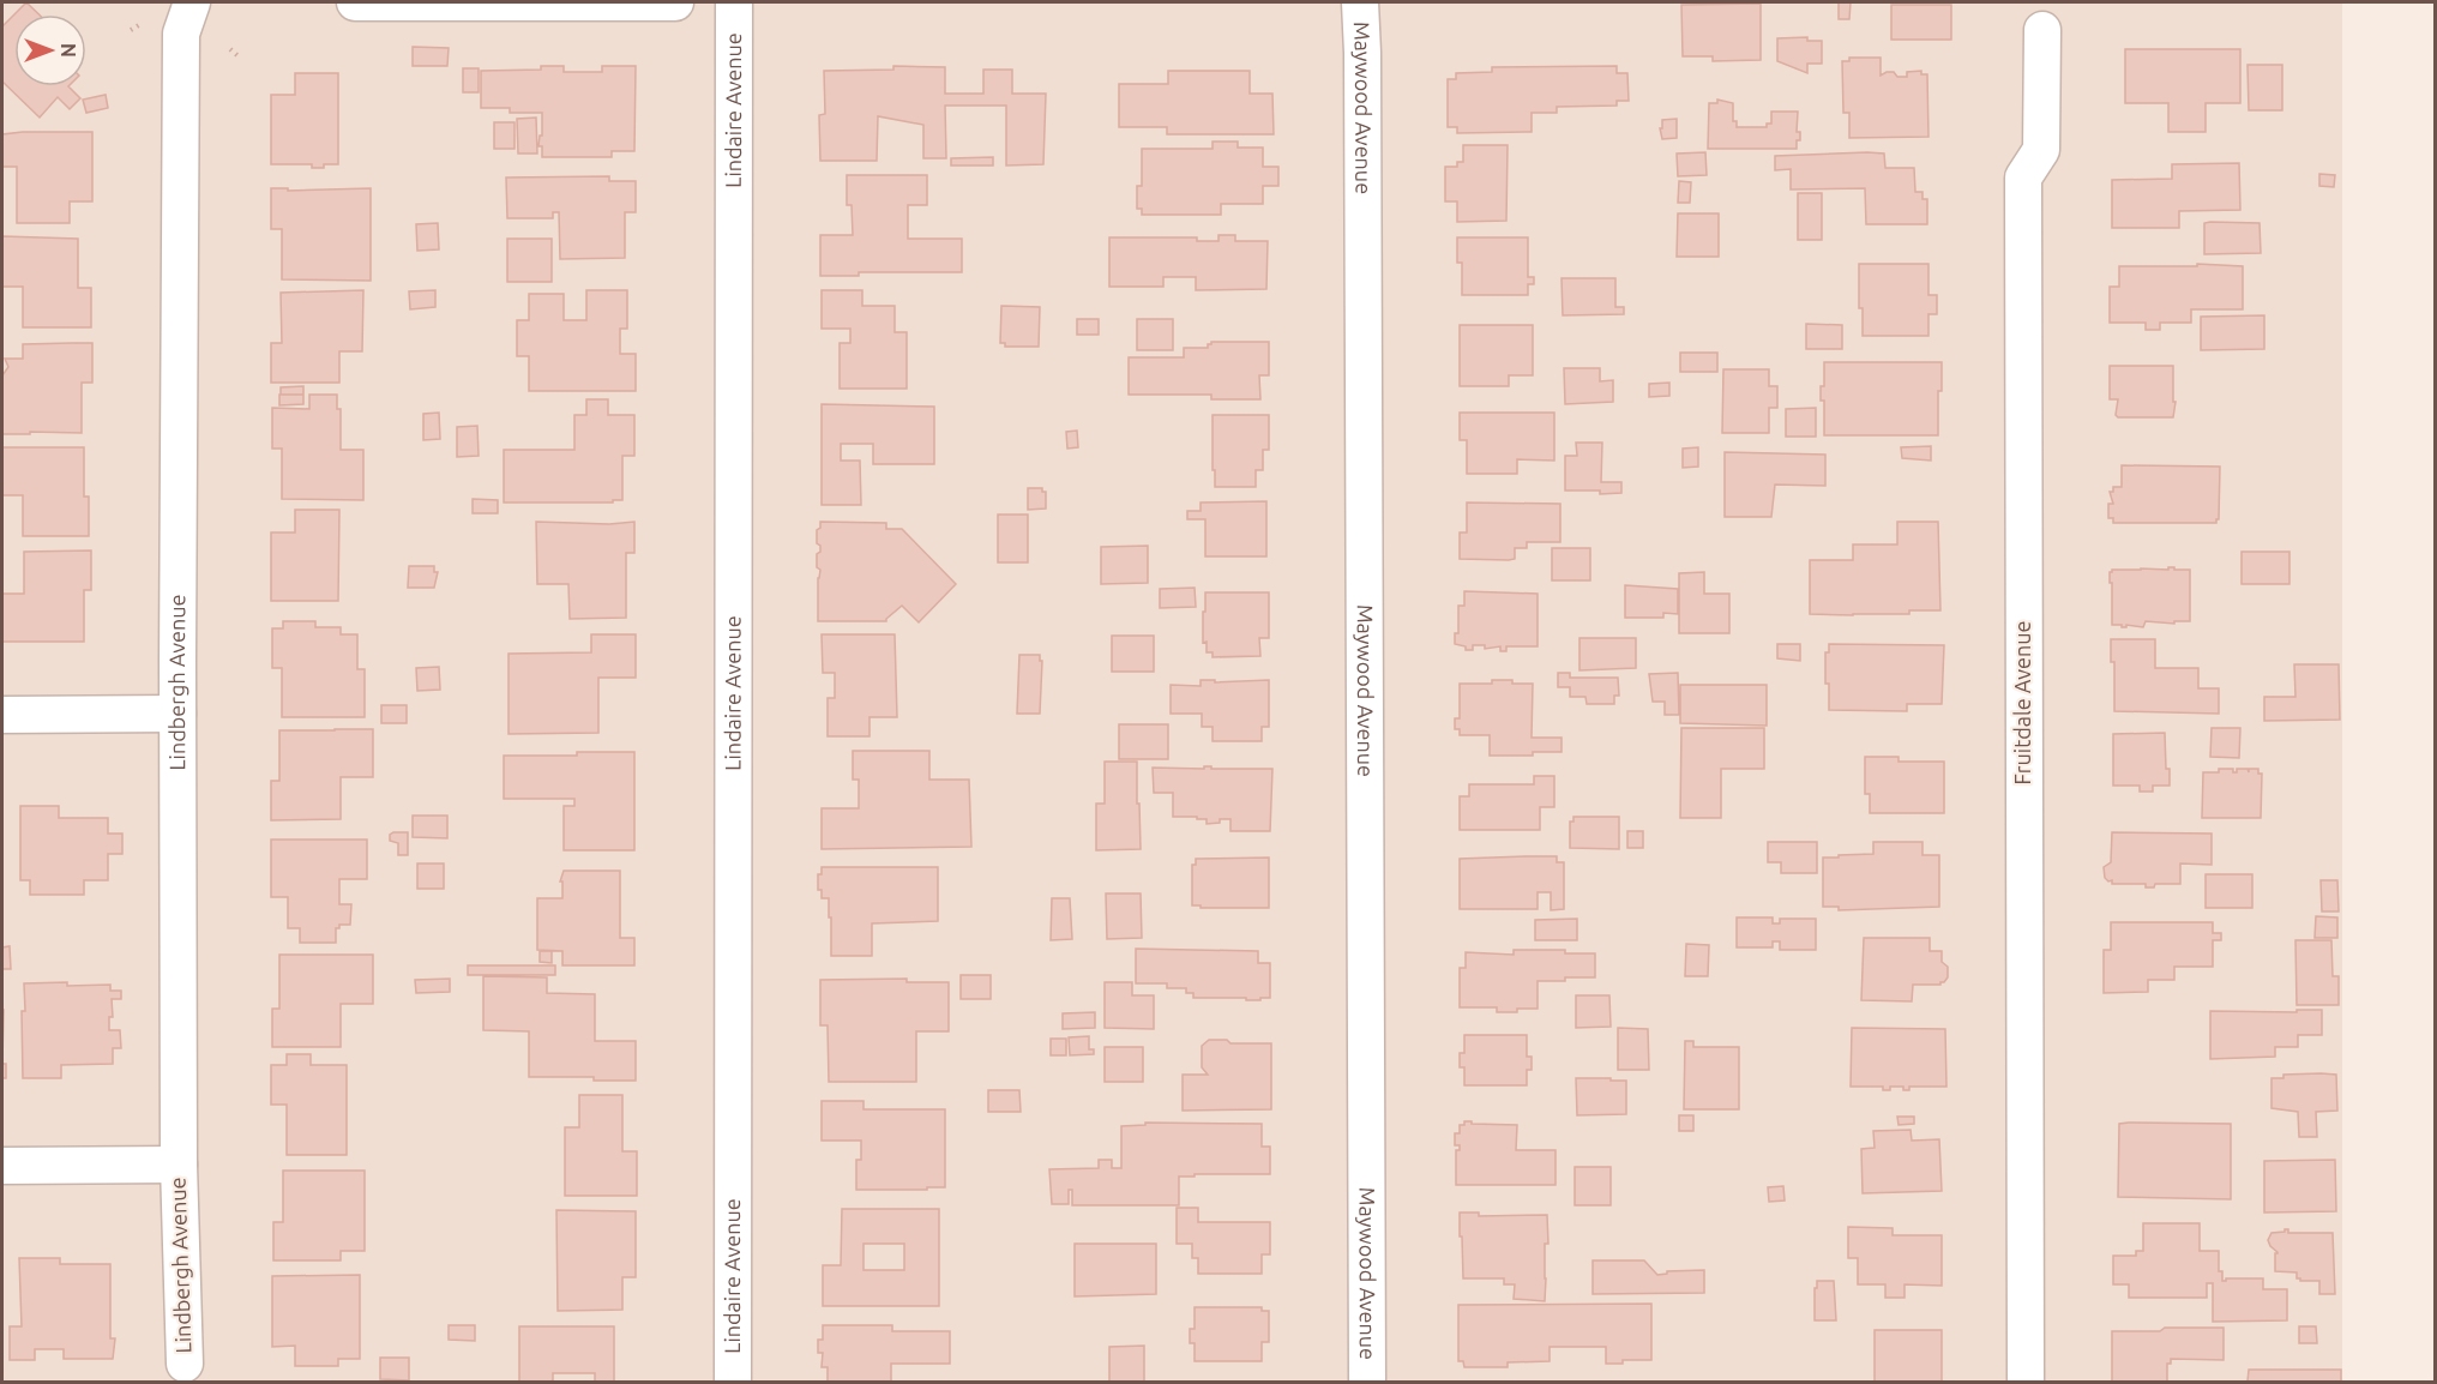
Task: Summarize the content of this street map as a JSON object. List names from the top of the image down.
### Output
{
  "streets": {
    "street": [
      "Lindaire Avenue",
      "Maywood Avenue",
      "Lindbergh Avenue",
      "Fruitdale Avenue"
    ]
  },
  "north": "right"
}
